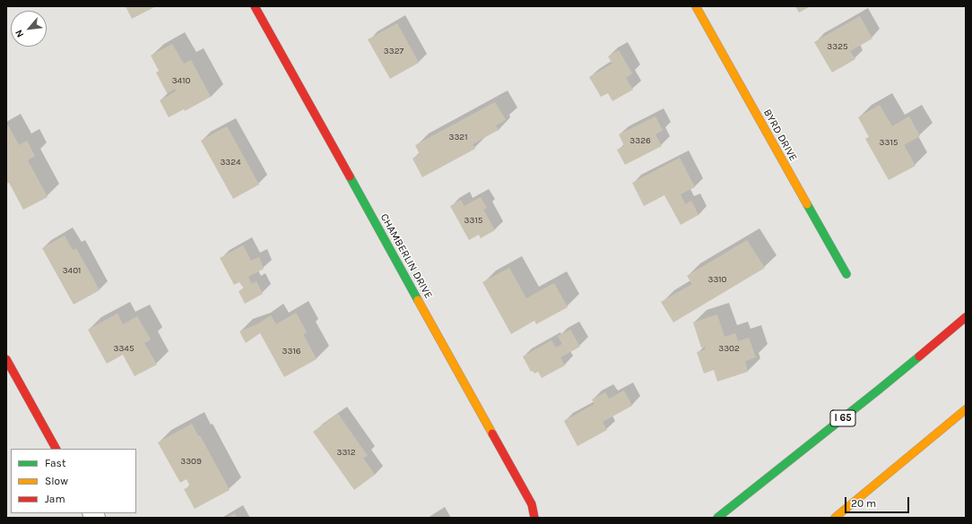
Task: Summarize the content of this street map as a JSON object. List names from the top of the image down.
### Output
{
  "streets": {
    "main road": ["BYRD DRIVE", "CHAMBERLIN DRIVE", "I 65"]
  },
  "house_numbers": [
    "3325",
    "3327",
    "3410",
    "3321",
    "3326",
    "3315",
    "3324",
    "3315",
    "3401",
    "3310",
    "3345",
    "3302",
    "3316",
    "3312",
    "3309"
  ],
  "legend": ["Fast", "Slow", "Jam"],
  "scale_bar": "20 m",
  "north": "bottom left"
}
